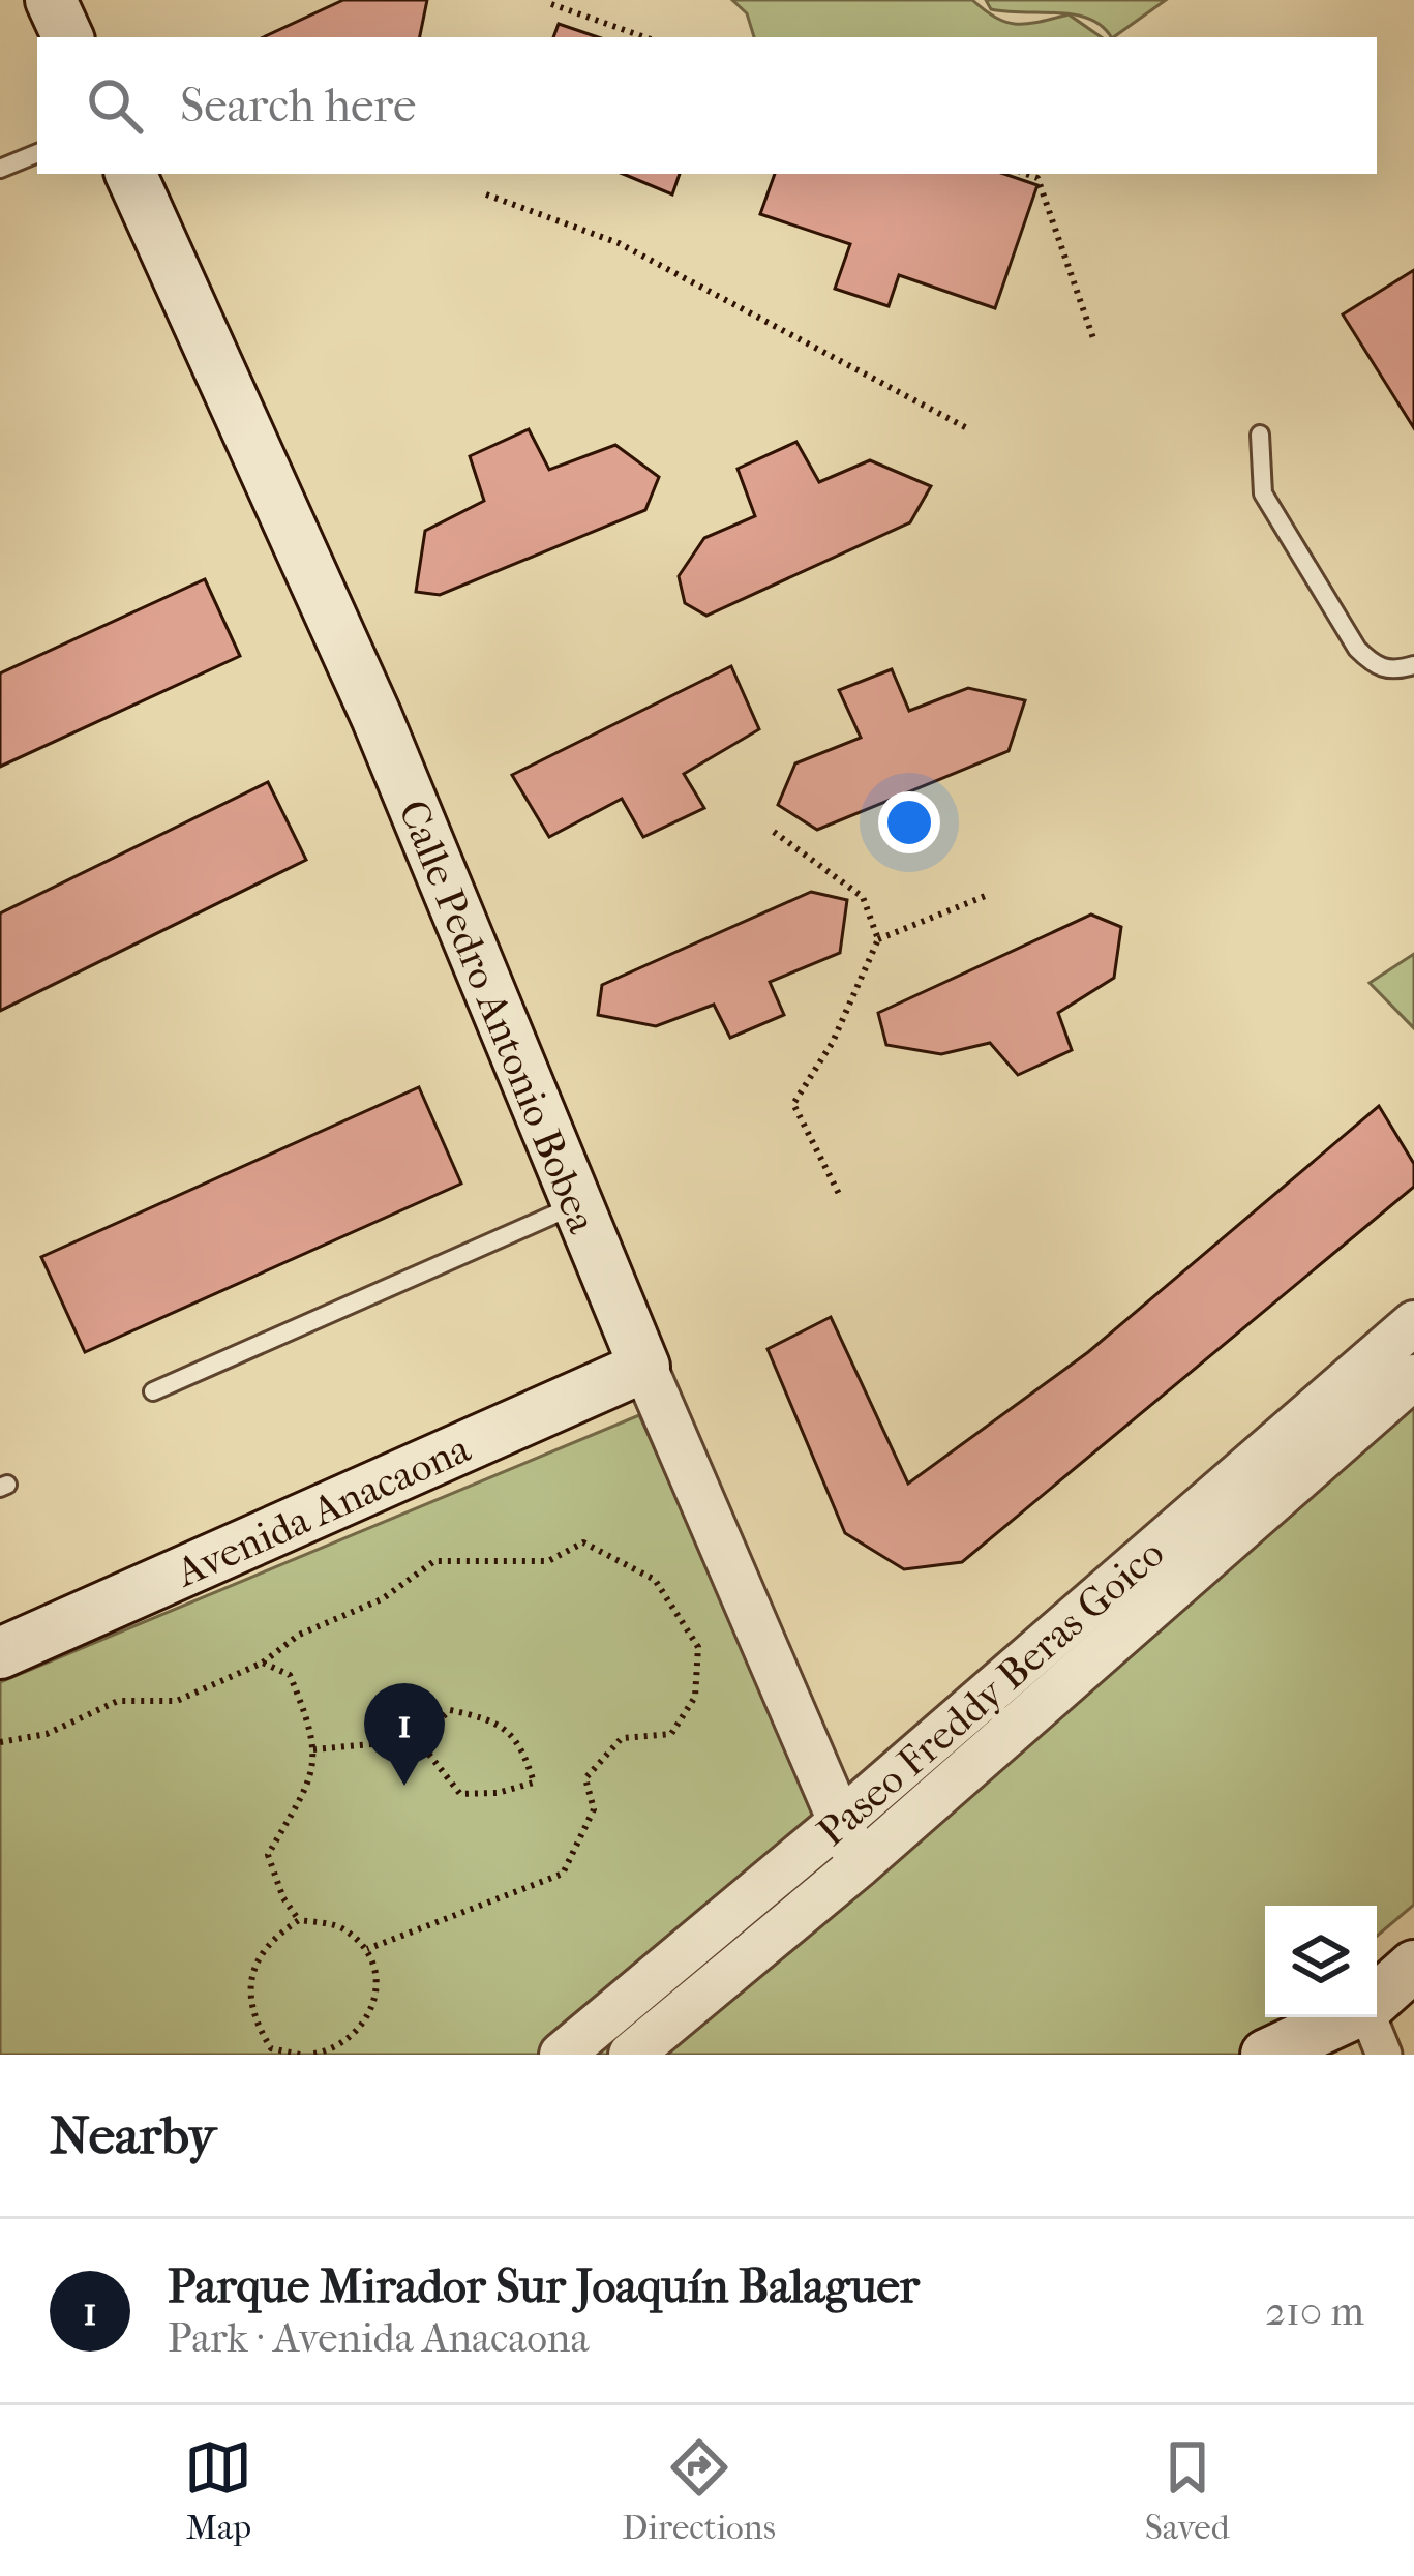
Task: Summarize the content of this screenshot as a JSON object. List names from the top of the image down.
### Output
{
  "streets": {
    "main road": ["Calle Pedro Antonio Bobea", "Avenida Anacaona"],
    "street": ["Paseo Freddy Beras Goico"]
  },
  "crossings": [
    ["Calle Pedro Antonio Bobea", "Avenida Anacaona"],
    ["Calle Pedro Antonio Bobea", "Paseo Freddy Beras Goico"]
  ],
  "page": {
    "search": "Search here",
    "pins": "1",
    "heading": "Nearby",
    "list": [
      {
        "mark": "1",
        "name": "Parque Mirador Sur Joaquín Balaguer",
        "note": "Park · Avenida Anacaona",
        "value": "210 m"
      }
    ],
    "nav": ["Map", "Directions", "Saved"]
  }
}
